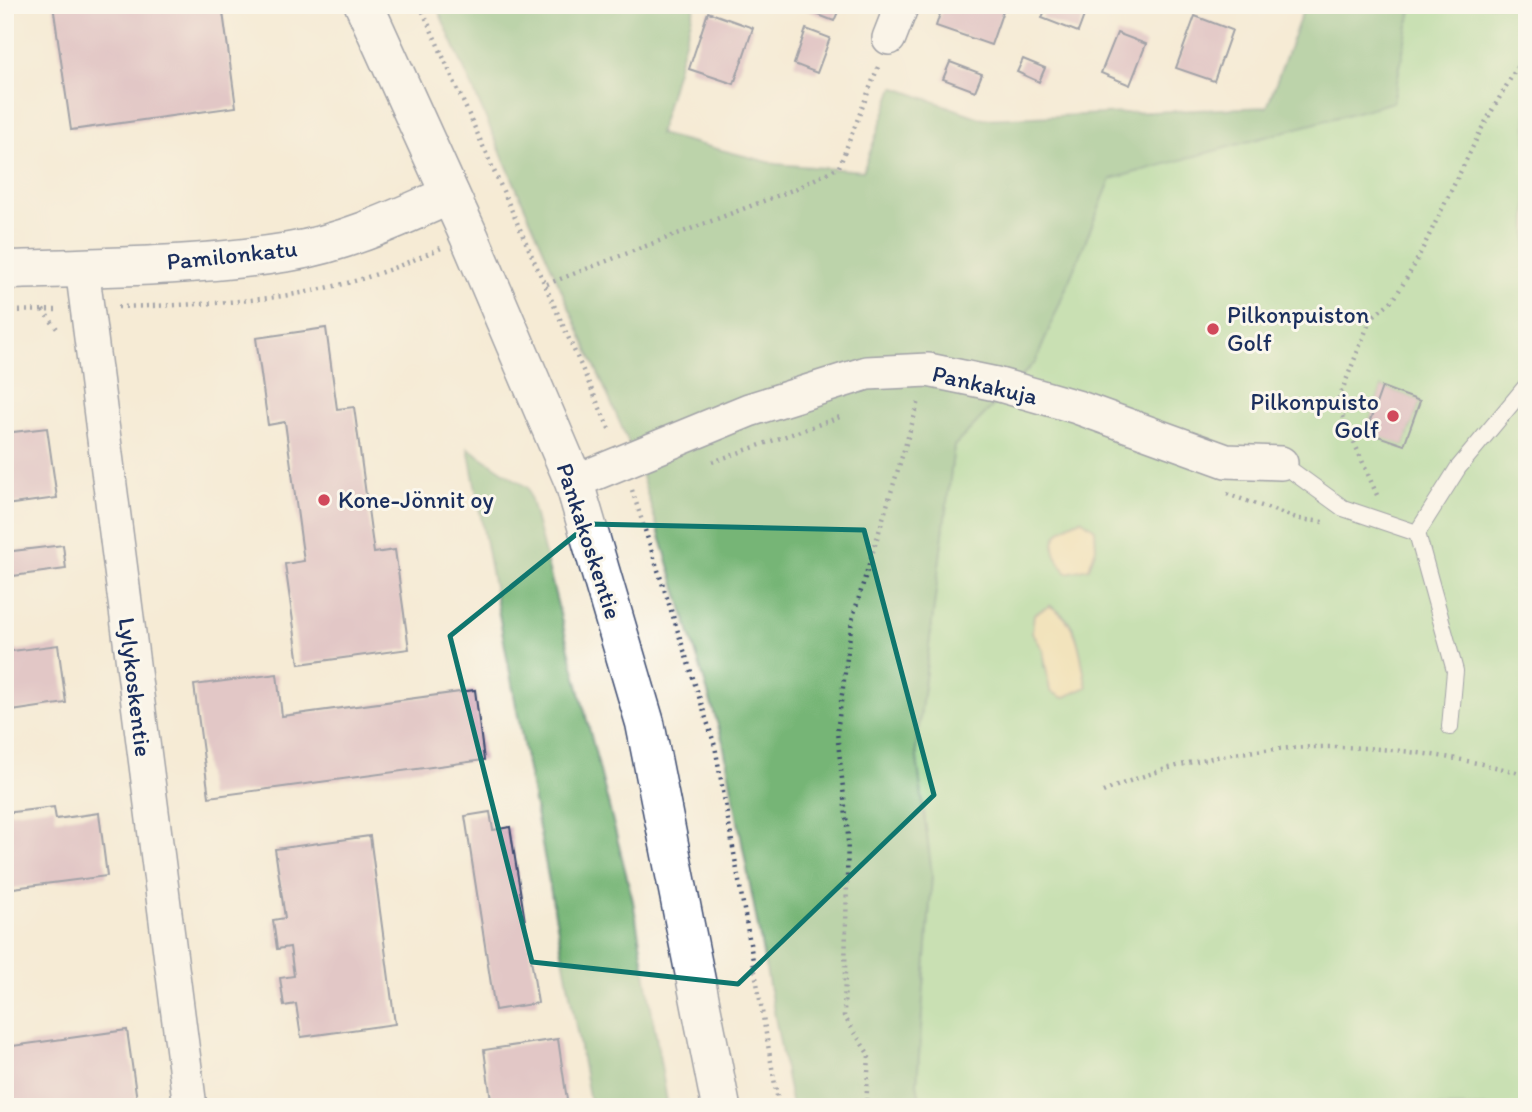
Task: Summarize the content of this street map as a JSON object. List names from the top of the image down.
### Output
{
  "streets": {
    "main road": ["Pamilonkatu", "Pankakoskentie"],
    "street": ["Pankakuja", "Lylykoskentie"]
  },
  "crossings": [
    ["Pamilonkatu", "Pankakoskentie"],
    ["Pamilonkatu", "Lylykoskentie"],
    ["Pankakuja", "Pankakoskentie"]
  ],
  "places": ["Pilkonpuiston Golf", "Pilkonpuisto Golf", "Kone-Jönnit oy"]
}
